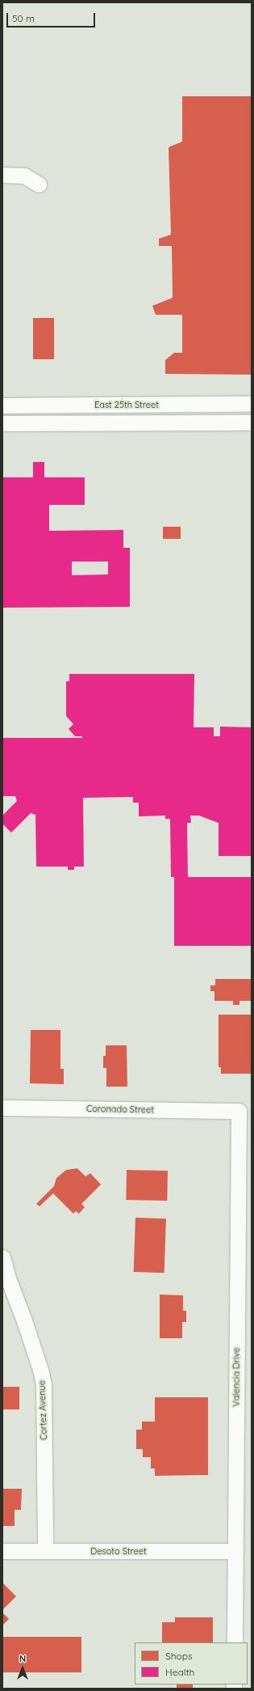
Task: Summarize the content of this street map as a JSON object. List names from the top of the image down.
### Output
{
  "streets": {
    "street": [
      "East 25th Street",
      "Coronado Street",
      "Valencia Drive",
      "Cortez Avenue",
      "Desoto Street"
    ]
  },
  "crossings": [
    ["Coronado Street", "Valencia Drive"],
    ["Valencia Drive", "Desoto Street"],
    ["Cortez Avenue", "Desoto Street"]
  ],
  "legend": ["Shops", "Health"],
  "scale_bar": "50 m",
  "north": "top"
}
